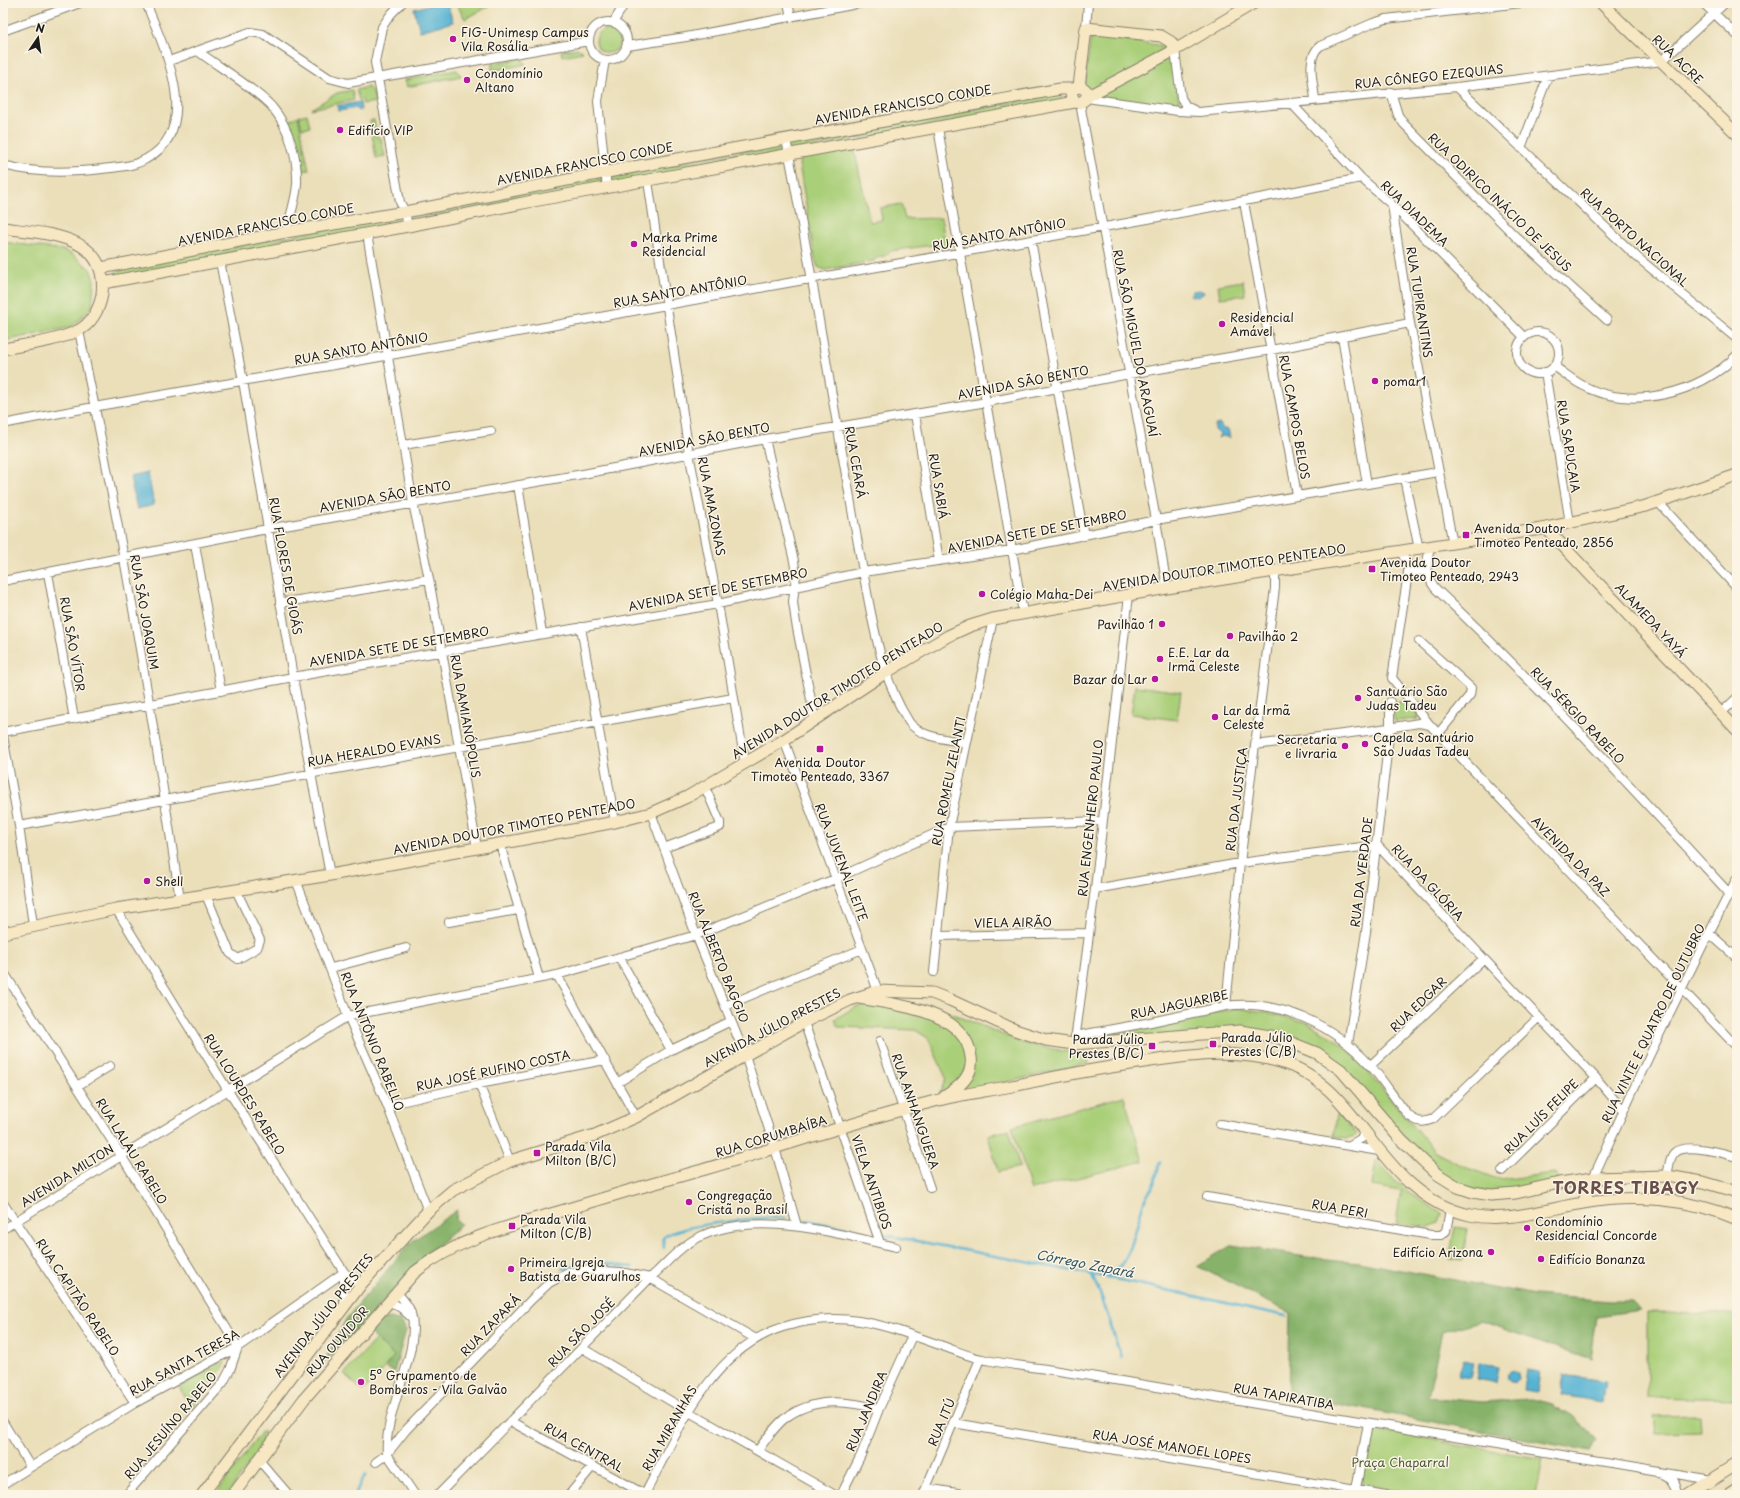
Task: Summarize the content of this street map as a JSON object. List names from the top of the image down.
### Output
{
  "streets": {
    "main road": [
      "RUA ACRE",
      "AVENIDA FRANCISCO CONDE",
      "AVENIDA DOUTOR TIMOTEO PENTEADO",
      "ALAMEDA YAYÁ",
      "AVENIDA JÚLIO PRESTES",
      "RUA CORUMBAÍBA",
      "RUA OUVIDOR"
    ],
    "street": [
      "RUA CÔNEGO EZEQUIAS",
      "RUA ODIRICO INÁCIO DE JESUS",
      "RUA DIADEMA",
      "RUA SANTO ANTÔNIO",
      "RUA PORTO NACIONAL",
      "RUA TUPIRANTINS",
      "RUA SÃO MIGUEL DO ARAGUAÍ",
      "AVENIDA SÃO BENTO",
      "RUA CAMPOS BELOS",
      "RUA SAPUCAIA",
      "RUA CEARÁ",
      "RUA SABIÁ",
      "RUA AMAZONAS",
      "AVENIDA SETE DE SETEMBRO",
      "RUA FLORES DE GIOÁS",
      "RUA SÃO JOAQUIM",
      "RUA SÃO VÍTOR",
      "RUA SÉRGIO RABELO",
      "RUA DAMIANÓPOLIS",
      "RUA HERALDO EVANS",
      "RUA ROMEU ZELANTI",
      "RUA DA JUSTIÇA",
      "RUA ENGENHEIRO PAULO",
      "AVENIDA DA PAZ",
      "RUA JUVENAL LEITE",
      "RUA DA VERDADE",
      "RUA DA GLÓRIA",
      "VIELA AIRÃO",
      "RUA ALBERTO BAGGIO",
      "RUA JAGUARIBE",
      "RUA EDGAR",
      "RUA VINTE E QUATRO DE OUTUBRO",
      "RUA ANTÔNIO RABELLO",
      "RUA JOSÉ RUFINO COSTA",
      "RUA LOURDES RABELO",
      "RUA ANHANGUERA",
      "RUA LUÍS FELIPE",
      "RUA LALAU RABELO",
      "AVENIDA MILTON",
      "VIELA ANTIBIOS",
      "RUA PERI",
      "RUA CAPITÃO RABELO",
      "RUA ZAPARÁ",
      "RUA SÃO JOSÉ",
      "RUA SANTA TERESA",
      "RUA TAPIRATIBA",
      "RUA JANDIRA",
      "RUA ITÚ",
      "RUA JESUÍNO RABELO",
      "RUA MIRANHAS",
      "RUA JOSÉ MANOEL LOPES",
      "RUA CENTRAL"
    ]
  },
  "crossings": [
    ["RUA ACRE", "RUA CÔNEGO EZEQUIAS"],
    ["RUA CÔNEGO EZEQUIAS", "RUA ODIRICO INÁCIO DE JESUS"],
    ["RUA CÔNEGO EZEQUIAS", "RUA DIADEMA"],
    ["RUA CÔNEGO EZEQUIAS", "RUA PORTO NACIONAL"],
    ["RUA CÔNEGO EZEQUIAS", "RUA SÃO MIGUEL DO ARAGUAÍ"],
    ["AVENIDA FRANCISCO CONDE", "RUA CEARÁ"],
    ["RUA DIADEMA", "RUA SANTO ANTÔNIO"],
    ["RUA DIADEMA", "RUA TUPIRANTINS"],
    ["RUA DIADEMA", "RUA SAPUCAIA"],
    ["RUA SANTO ANTÔNIO", "RUA SÃO MIGUEL DO ARAGUAÍ"],
    ["RUA SANTO ANTÔNIO", "RUA CAMPOS BELOS"],
    ["RUA SANTO ANTÔNIO", "RUA CEARÁ"],
    ["RUA SANTO ANTÔNIO", "RUA AMAZONAS"],
    ["RUA SANTO ANTÔNIO", "RUA FLORES DE GIOÁS"],
    ["RUA SANTO ANTÔNIO", "RUA SÃO JOAQUIM"],
    ["RUA SANTO ANTÔNIO", "RUA DAMIANÓPOLIS"],
    ["RUA TUPIRANTINS", "AVENIDA SÃO BENTO"],
    ["RUA TUPIRANTINS", "AVENIDA SETE DE SETEMBRO"],
    ["RUA TUPIRANTINS", "AVENIDA DOUTOR TIMOTEO PENTEADO"],
    ["RUA SÃO MIGUEL DO ARAGUAÍ", "AVENIDA SÃO BENTO"],
    ["RUA SÃO MIGUEL DO ARAGUAÍ", "AVENIDA SETE DE SETEMBRO"],
    ["RUA SÃO MIGUEL DO ARAGUAÍ", "AVENIDA DOUTOR TIMOTEO PENTEADO"],
    ["AVENIDA SÃO BENTO", "RUA CAMPOS BELOS"],
    ["AVENIDA SÃO BENTO", "RUA CEARÁ"],
    ["AVENIDA SÃO BENTO", "RUA SABIÁ"],
    ["AVENIDA SÃO BENTO", "RUA AMAZONAS"],
    ["AVENIDA SÃO BENTO", "RUA FLORES DE GIOÁS"],
    ["AVENIDA SÃO BENTO", "RUA SÃO JOAQUIM"],
    ["AVENIDA SÃO BENTO", "RUA SÃO VÍTOR"],
    ["AVENIDA SÃO BENTO", "RUA DAMIANÓPOLIS"],
    ["RUA CAMPOS BELOS", "AVENIDA SETE DE SETEMBRO"],
    ["RUA SAPUCAIA", "AVENIDA DOUTOR TIMOTEO PENTEADO"],
    ["RUA CEARÁ", "AVENIDA SETE DE SETEMBRO"],
    ["RUA CEARÁ", "AVENIDA DOUTOR TIMOTEO PENTEADO"],
    ["RUA CEARÁ", "RUA ROMEU ZELANTI"],
    ["RUA SABIÁ", "AVENIDA SETE DE SETEMBRO"],
    ["RUA AMAZONAS", "AVENIDA SETE DE SETEMBRO"],
    ["RUA AMAZONAS", "AVENIDA DOUTOR TIMOTEO PENTEADO"],
    ["RUA AMAZONAS", "RUA HERALDO EVANS"],
    ["AVENIDA SETE DE SETEMBRO", "RUA FLORES DE GIOÁS"],
    ["AVENIDA SETE DE SETEMBRO", "RUA SÃO JOAQUIM"],
    ["AVENIDA SETE DE SETEMBRO", "RUA SÃO VÍTOR"],
    ["AVENIDA SETE DE SETEMBRO", "RUA DAMIANÓPOLIS"],
    ["RUA FLORES DE GIOÁS", "AVENIDA DOUTOR TIMOTEO PENTEADO"],
    ["RUA FLORES DE GIOÁS", "RUA HERALDO EVANS"],
    ["AVENIDA DOUTOR TIMOTEO PENTEADO", "RUA SÃO JOAQUIM"],
    ["AVENIDA DOUTOR TIMOTEO PENTEADO", "ALAMEDA YAYÁ"],
    ["AVENIDA DOUTOR TIMOTEO PENTEADO", "RUA DAMIANÓPOLIS"],
    ["AVENIDA DOUTOR TIMOTEO PENTEADO", "RUA ROMEU ZELANTI"],
    ["AVENIDA DOUTOR TIMOTEO PENTEADO", "RUA DA JUSTIÇA"],
    ["AVENIDA DOUTOR TIMOTEO PENTEADO", "RUA ENGENHEIRO PAULO"],
    ["AVENIDA DOUTOR TIMOTEO PENTEADO", "RUA JUVENAL LEITE"],
    ["AVENIDA DOUTOR TIMOTEO PENTEADO", "RUA ALBERTO BAGGIO"],
    ["AVENIDA DOUTOR TIMOTEO PENTEADO", "RUA ANTÔNIO RABELLO"],
    ["AVENIDA DOUTOR TIMOTEO PENTEADO", "RUA LOURDES RABELO"],
    ["RUA SÃO JOAQUIM", "RUA HERALDO EVANS"],
    ["RUA SÉRGIO RABELO", "RUA VINTE E QUATRO DE OUTUBRO"],
    ["RUA DAMIANÓPOLIS", "RUA HERALDO EVANS"],
    ["RUA ROMEU ZELANTI", "VIELA AIRÃO"],
    ["RUA ROMEU ZELANTI", "AVENIDA MILTON"],
    ["RUA DA JUSTIÇA", "RUA DA GLÓRIA"],
    ["RUA DA JUSTIÇA", "RUA JAGUARIBE"],
    ["RUA ENGENHEIRO PAULO", "RUA DA GLÓRIA"],
    ["RUA ENGENHEIRO PAULO", "VIELA AIRÃO"],
    ["RUA ENGENHEIRO PAULO", "RUA JAGUARIBE"],
    ["RUA ENGENHEIRO PAULO", "AVENIDA JÚLIO PRESTES"],
    ["AVENIDA DA PAZ", "RUA VINTE E QUATRO DE OUTUBRO"],
    ["RUA JUVENAL LEITE", "AVENIDA JÚLIO PRESTES"],
    ["RUA JUVENAL LEITE", "AVENIDA MILTON"],
    ["RUA DA VERDADE", "RUA DA GLÓRIA"],
    ["RUA DA VERDADE", "RUA JAGUARIBE"],
    ["RUA DA GLÓRIA", "RUA JAGUARIBE"],
    ["RUA DA GLÓRIA", "RUA EDGAR"],
    ["RUA DA GLÓRIA", "RUA VINTE E QUATRO DE OUTUBRO"],
    ["RUA DA GLÓRIA", "RUA LUÍS FELIPE"],
    ["RUA ALBERTO BAGGIO", "AVENIDA JÚLIO PRESTES"],
    ["RUA ALBERTO BAGGIO", "RUA CORUMBAÍBA"],
    ["RUA ALBERTO BAGGIO", "AVENIDA MILTON"],
    ["RUA ALBERTO BAGGIO", "RUA SÃO JOSÉ"],
    ["RUA JAGUARIBE", "RUA EDGAR"],
    ["RUA JAGUARIBE", "AVENIDA JÚLIO PRESTES"],
    ["RUA VINTE E QUATRO DE OUTUBRO", "AVENIDA JÚLIO PRESTES"],
    ["AVENIDA JÚLIO PRESTES", "RUA ANTÔNIO RABELLO"],
    ["AVENIDA JÚLIO PRESTES", "RUA LOURDES RABELO"],
    ["AVENIDA JÚLIO PRESTES", "VIELA ANTIBIOS"],
    ["RUA ANTÔNIO RABELLO", "RUA JOSÉ RUFINO COSTA"],
    ["RUA ANTÔNIO RABELLO", "AVENIDA MILTON"],
    ["RUA LOURDES RABELO", "AVENIDA MILTON"],
    ["RUA LOURDES RABELO", "RUA SANTA TERESA"],
    ["RUA ANHANGUERA", "RUA CORUMBAÍBA"],
    ["RUA CORUMBAÍBA", "VIELA ANTIBIOS"],
    ["RUA CORUMBAÍBA", "RUA OUVIDOR"],
    ["RUA LALAU RABELO", "AVENIDA MILTON"],
    ["RUA LALAU RABELO", "RUA SANTA TERESA"],
    ["RUA LALAU RABELO", "RUA JESUÍNO RABELO"],
    ["AVENIDA MILTON", "RUA CAPITÃO RABELO"],
    ["VIELA ANTIBIOS", "RUA SÃO JOSÉ"],
    ["RUA CAPITÃO RABELO", "RUA SANTA TERESA"],
    ["RUA ZAPARÁ", "RUA SÃO JOSÉ"],
    ["RUA ZAPARÁ", "RUA MIRANHAS"],
    ["RUA SÃO JOSÉ", "RUA CENTRAL"],
    ["RUA SANTA TERESA", "RUA JESUÍNO RABELO"],
    ["RUA TAPIRATIBA", "RUA JANDIRA"],
    ["RUA TAPIRATIBA", "RUA ITÚ"],
    ["RUA TAPIRATIBA", "RUA MIRANHAS"],
    ["RUA JANDIRA", "RUA MIRANHAS"],
    ["RUA ITÚ", "RUA JOSÉ MANOEL LOPES"],
    ["RUA MIRANHAS", "RUA CENTRAL"]
  ],
  "districts": ["TORRES TIBAGY"],
  "water": ["Córrego Zapará"],
  "parks": ["Praça Chaparral"],
  "places": {
    "other": [
      "FIG-Unimesp Campus Vila Rosália",
      "Condomínio Altano",
      "Edifício VIP",
      "Marka Prime Residencial",
      "Residencial Amável",
      "pomar1",
      "Colégio Maha-Dei",
      "Pavilhão 1",
      "Pavilhão 2",
      "E.E. Lar da Irmã Celeste",
      "Bazar do Lar",
      "Santuário São Judas Tadeu",
      "Lar da Irmã Celeste",
      "Capela Santuário São Judas Tadeu",
      "Secretaria e livraria",
      "Shell",
      "Congregação Cristã no Brasil",
      "Condomínio Residencial Concorde",
      "Edifício Arizona",
      "Edifício Bonanza",
      "Primeira Igreja Batista de Guarulhos",
      "5º Grupamento de Bombeiros - Vila Galvão"
    ],
    "transit": [
      "Avenida Doutor Timoteo Penteado, 2856",
      "Avenida Doutor Timoteo Penteado, 2943",
      "Avenida Doutor Timoteo Penteado, 3367",
      "Parada Júlio Prestes (C/B)",
      "Parada Júlio Prestes (B/C)",
      "Parada Vila Milton (B/C)",
      "Parada Vila Milton (C/B)"
    ]
  },
  "north": "top"
}
